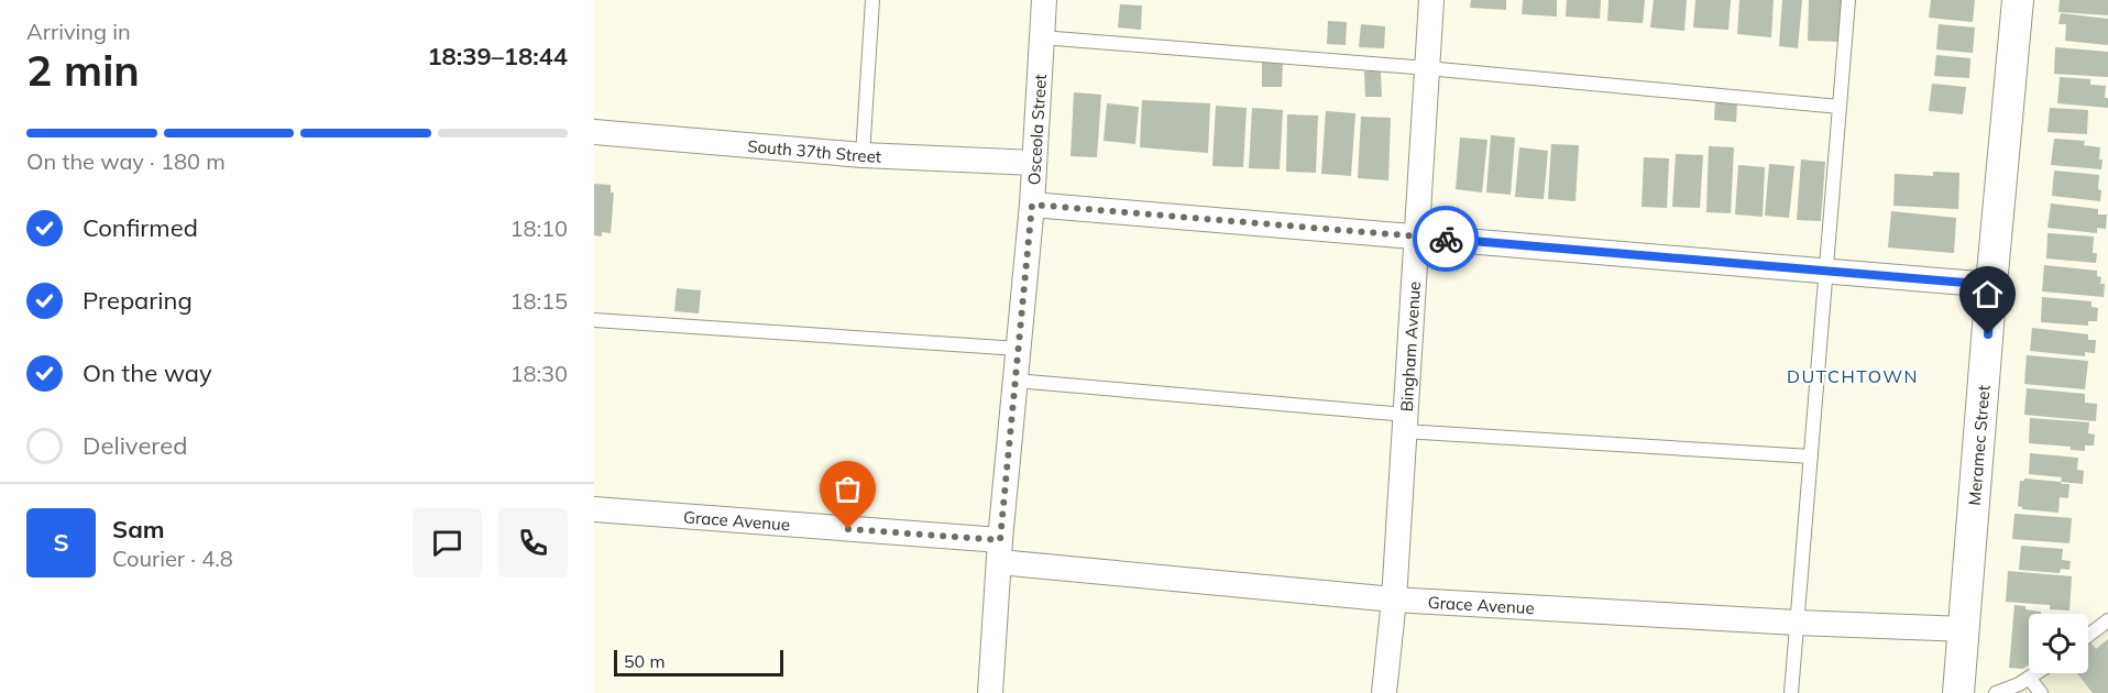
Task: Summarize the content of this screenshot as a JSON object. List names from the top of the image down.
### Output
{
  "streets": {
    "street": [
      "Osceola Street",
      "South 37th Street",
      "Bingham Avenue",
      "Meramec Street",
      "Grace Avenue"
    ]
  },
  "crossings": [
    ["Osceola Street", "South 37th Street"],
    ["Osceola Street", "Grace Avenue"],
    ["Bingham Avenue", "Grace Avenue"],
    ["Meramec Street", "Grace Avenue"]
  ],
  "districts": ["DUTCHTOWN"],
  "scale_bar": "50 m",
  "page": {
    "heading": ["2 min", "Arriving in", "18:39–18:44"],
    "panel": ["Sam", "Courier · 4.8"],
    "bar": "On the way · 180 m",
    "list": [
      ["Confirmed", "18:10"],
      ["Preparing", "18:15"],
      ["On the way", "18:30"],
      "Delivered"
    ],
    "round": "S",
    "scale": "50 m"
  }
}
